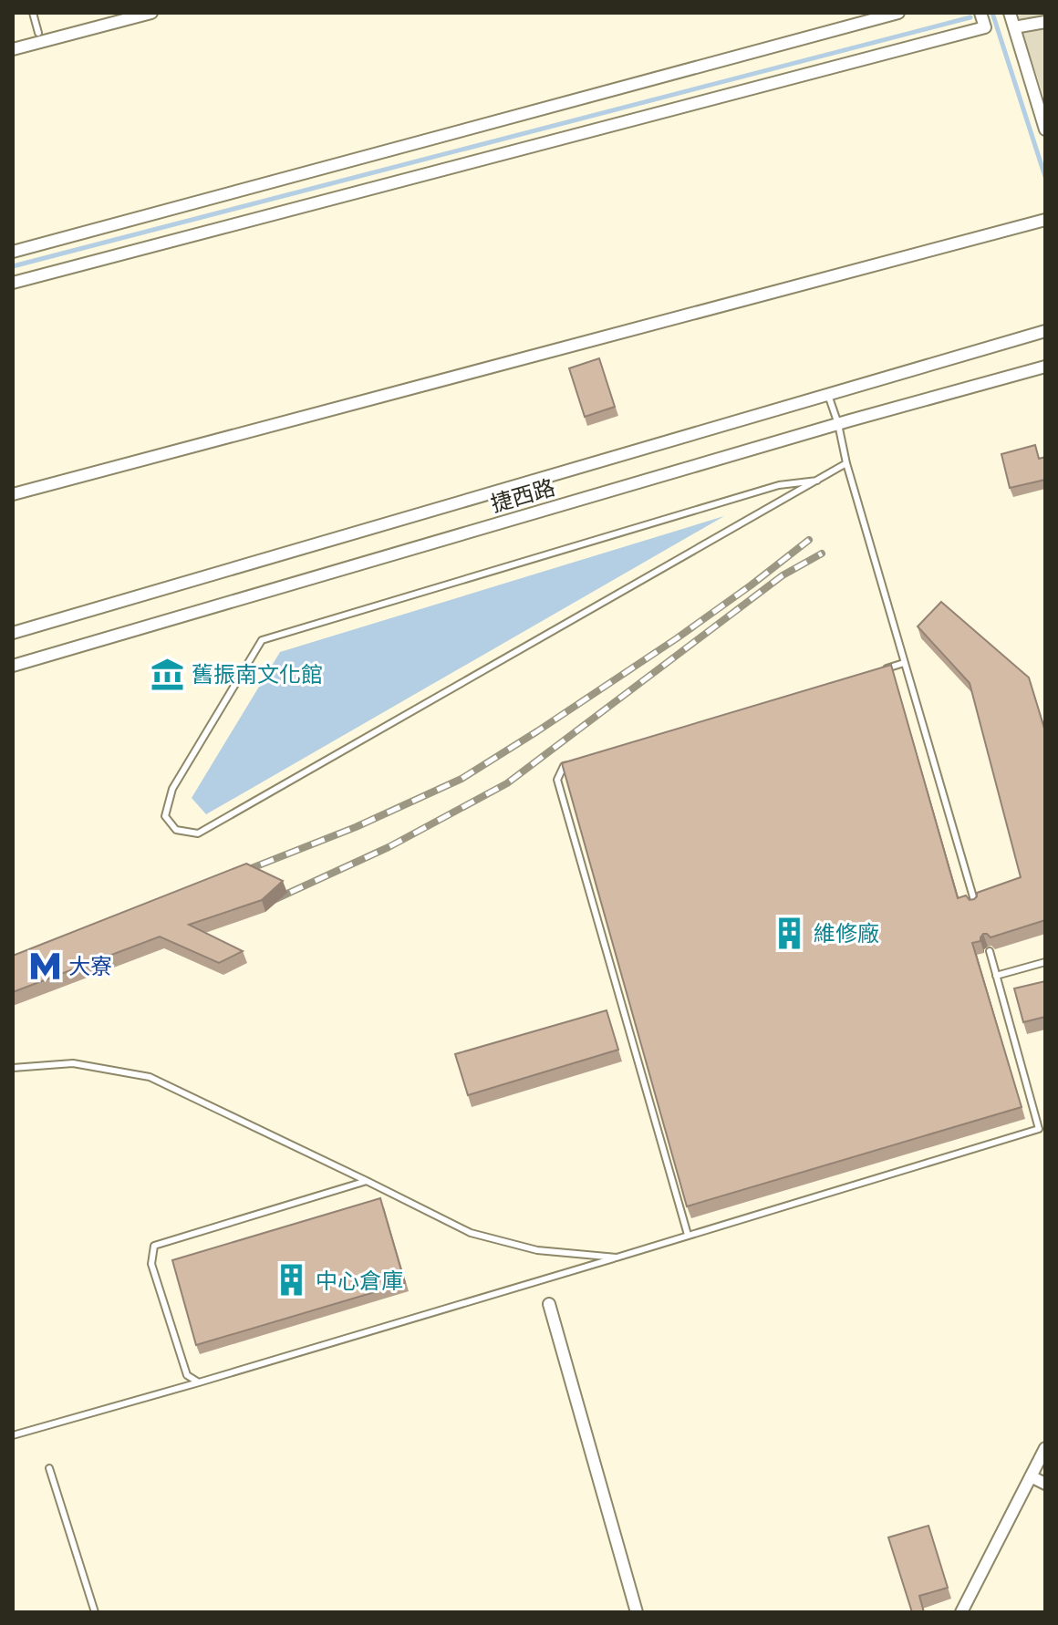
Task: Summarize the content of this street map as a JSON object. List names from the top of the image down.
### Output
{
  "streets": {
    "street": ["捷西路"]
  },
  "places": {
    "museum": ["舊振南文化館"],
    "building": ["維修廠", "中心倉庫"],
    "metro station": ["大寮"]
  }
}
